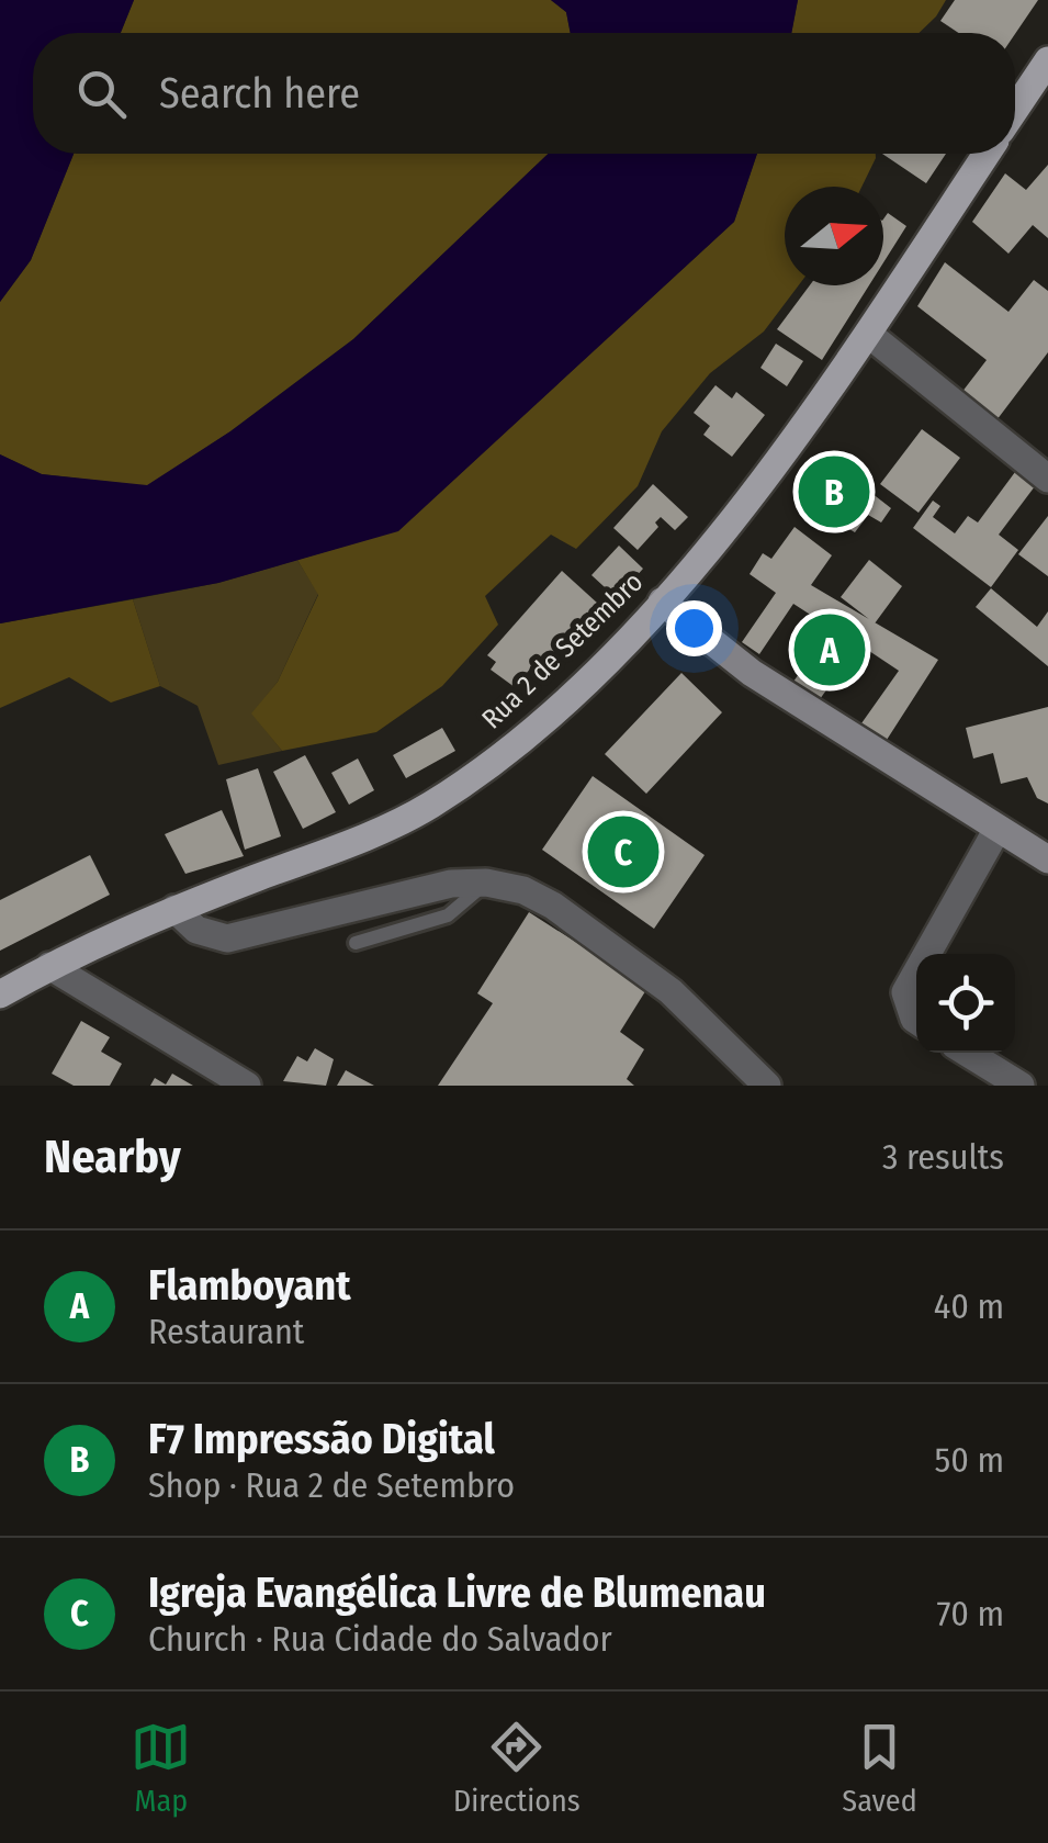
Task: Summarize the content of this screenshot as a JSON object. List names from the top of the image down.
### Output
{
  "streets": {
    "main road": ["Rua 2 de Setembro"]
  },
  "north": "right",
  "page": {
    "search": "Search here",
    "pins": ["B", "A", "C"],
    "heading": ["Nearby", "3 results"],
    "list": [
      {
        "mark": "A",
        "name": "Flamboyant",
        "note": "Restaurant",
        "value": "40 m"
      },
      {
        "mark": "B",
        "name": "F7 Impressão Digital",
        "note": "Shop · Rua 2 de Setembro",
        "value": "50 m"
      },
      {
        "mark": "C",
        "name": "Igreja Evangélica Livre de Blumenau",
        "note": "Church · Rua Cidade do Salvador",
        "value": "70 m"
      }
    ],
    "nav": ["Map", "Directions", "Saved"]
  }
}
